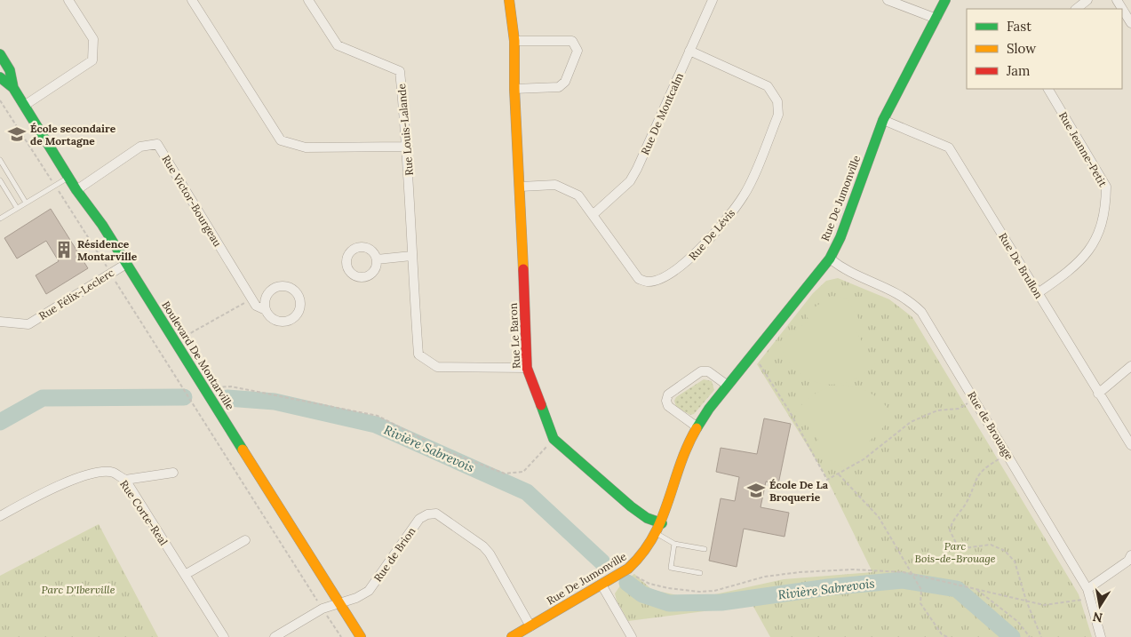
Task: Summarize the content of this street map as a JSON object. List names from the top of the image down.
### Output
{
  "streets": {
    "street": [
      "Rue De Montcalm",
      "Rue Louis-Lalande",
      "Rue Jeanne-Petit",
      "Rue De Jumonville",
      "Rue Victor-Bourgeau",
      "Rue De Lévis",
      "Rue De Brullon",
      "Rue Félix-Leclerc",
      "Rue Le Baron",
      "Boulevard De Montarville",
      "Rue de Brouage",
      "Rue Corte-Real",
      "Rue de Brion"
    ]
  },
  "crossings": [
    ["Rue De Montcalm", "Rue De Lévis"],
    ["Rue Louis-Lalande", "Rue Le Baron"],
    ["Rue Jeanne-Petit", "Rue De Brullon"],
    ["Rue De Jumonville", "Rue De Brullon"],
    ["Rue De Jumonville", "Rue Le Baron"],
    ["Rue De Jumonville", "Rue de Brouage"],
    ["Rue De Jumonville", "Rue de Brion"],
    ["Rue Victor-Bourgeau", "Boulevard De Montarville"],
    ["Rue De Lévis", "Rue Le Baron"],
    ["Rue Félix-Leclerc", "Boulevard De Montarville"],
    ["Boulevard De Montarville", "Rue de Brion"]
  ],
  "water": ["Rivière Sabrevois"],
  "parks": ["Parc Bois-de-Brouage", "Parc D'Iberville"],
  "places": {
    "school or university": ["École secondaire de Mortagne", "École De La Broquerie"],
    "building": ["Résidence Montarville"]
  },
  "legend": ["Fast", "Slow", "Jam"],
  "north": "bottom"
}
